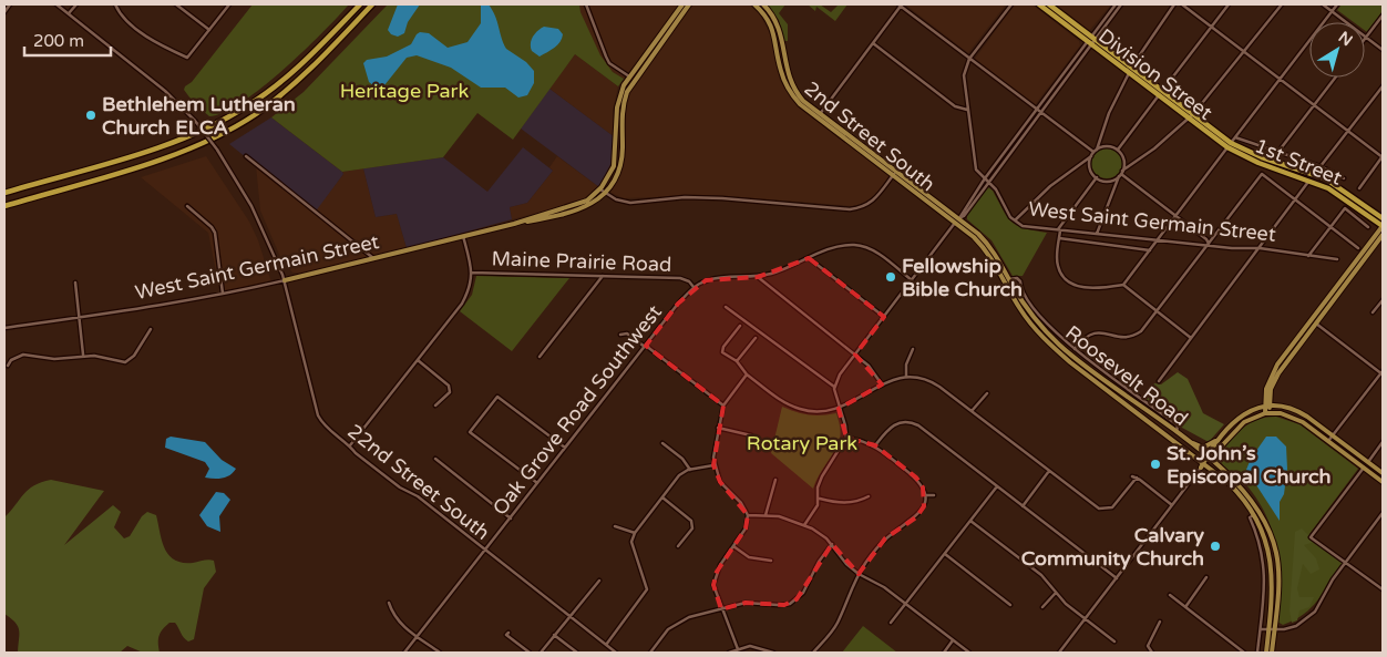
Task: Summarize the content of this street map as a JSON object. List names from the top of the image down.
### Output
{
  "streets": {
    "highway": ["Division Street", "1st Street"],
    "main road": ["2nd Street South", "West Saint Germain Street", "Roosevelt Road"],
    "street": ["Maine Prairie Road", "Oak Grove Road Southwest", "22nd Street South"]
  },
  "crossings": [
    ["Division Street", "1st Street"],
    ["2nd Street South", "Roosevelt Road"],
    ["West Saint Germain Street", "22nd Street South"],
    ["Maine Prairie Road", "Oak Grove Road Southwest"],
    ["Oak Grove Road Southwest", "22nd Street South"]
  ],
  "parks": ["Heritage Park", "Rotary Park"],
  "places": [
    "Bethlehem Lutheran Church ELCA",
    "Fellowship Bible Church",
    "St. John’s Episcopal Church",
    "Calvary Community Church"
  ],
  "scale_bar": "200 m",
  "north": "top right"
}
